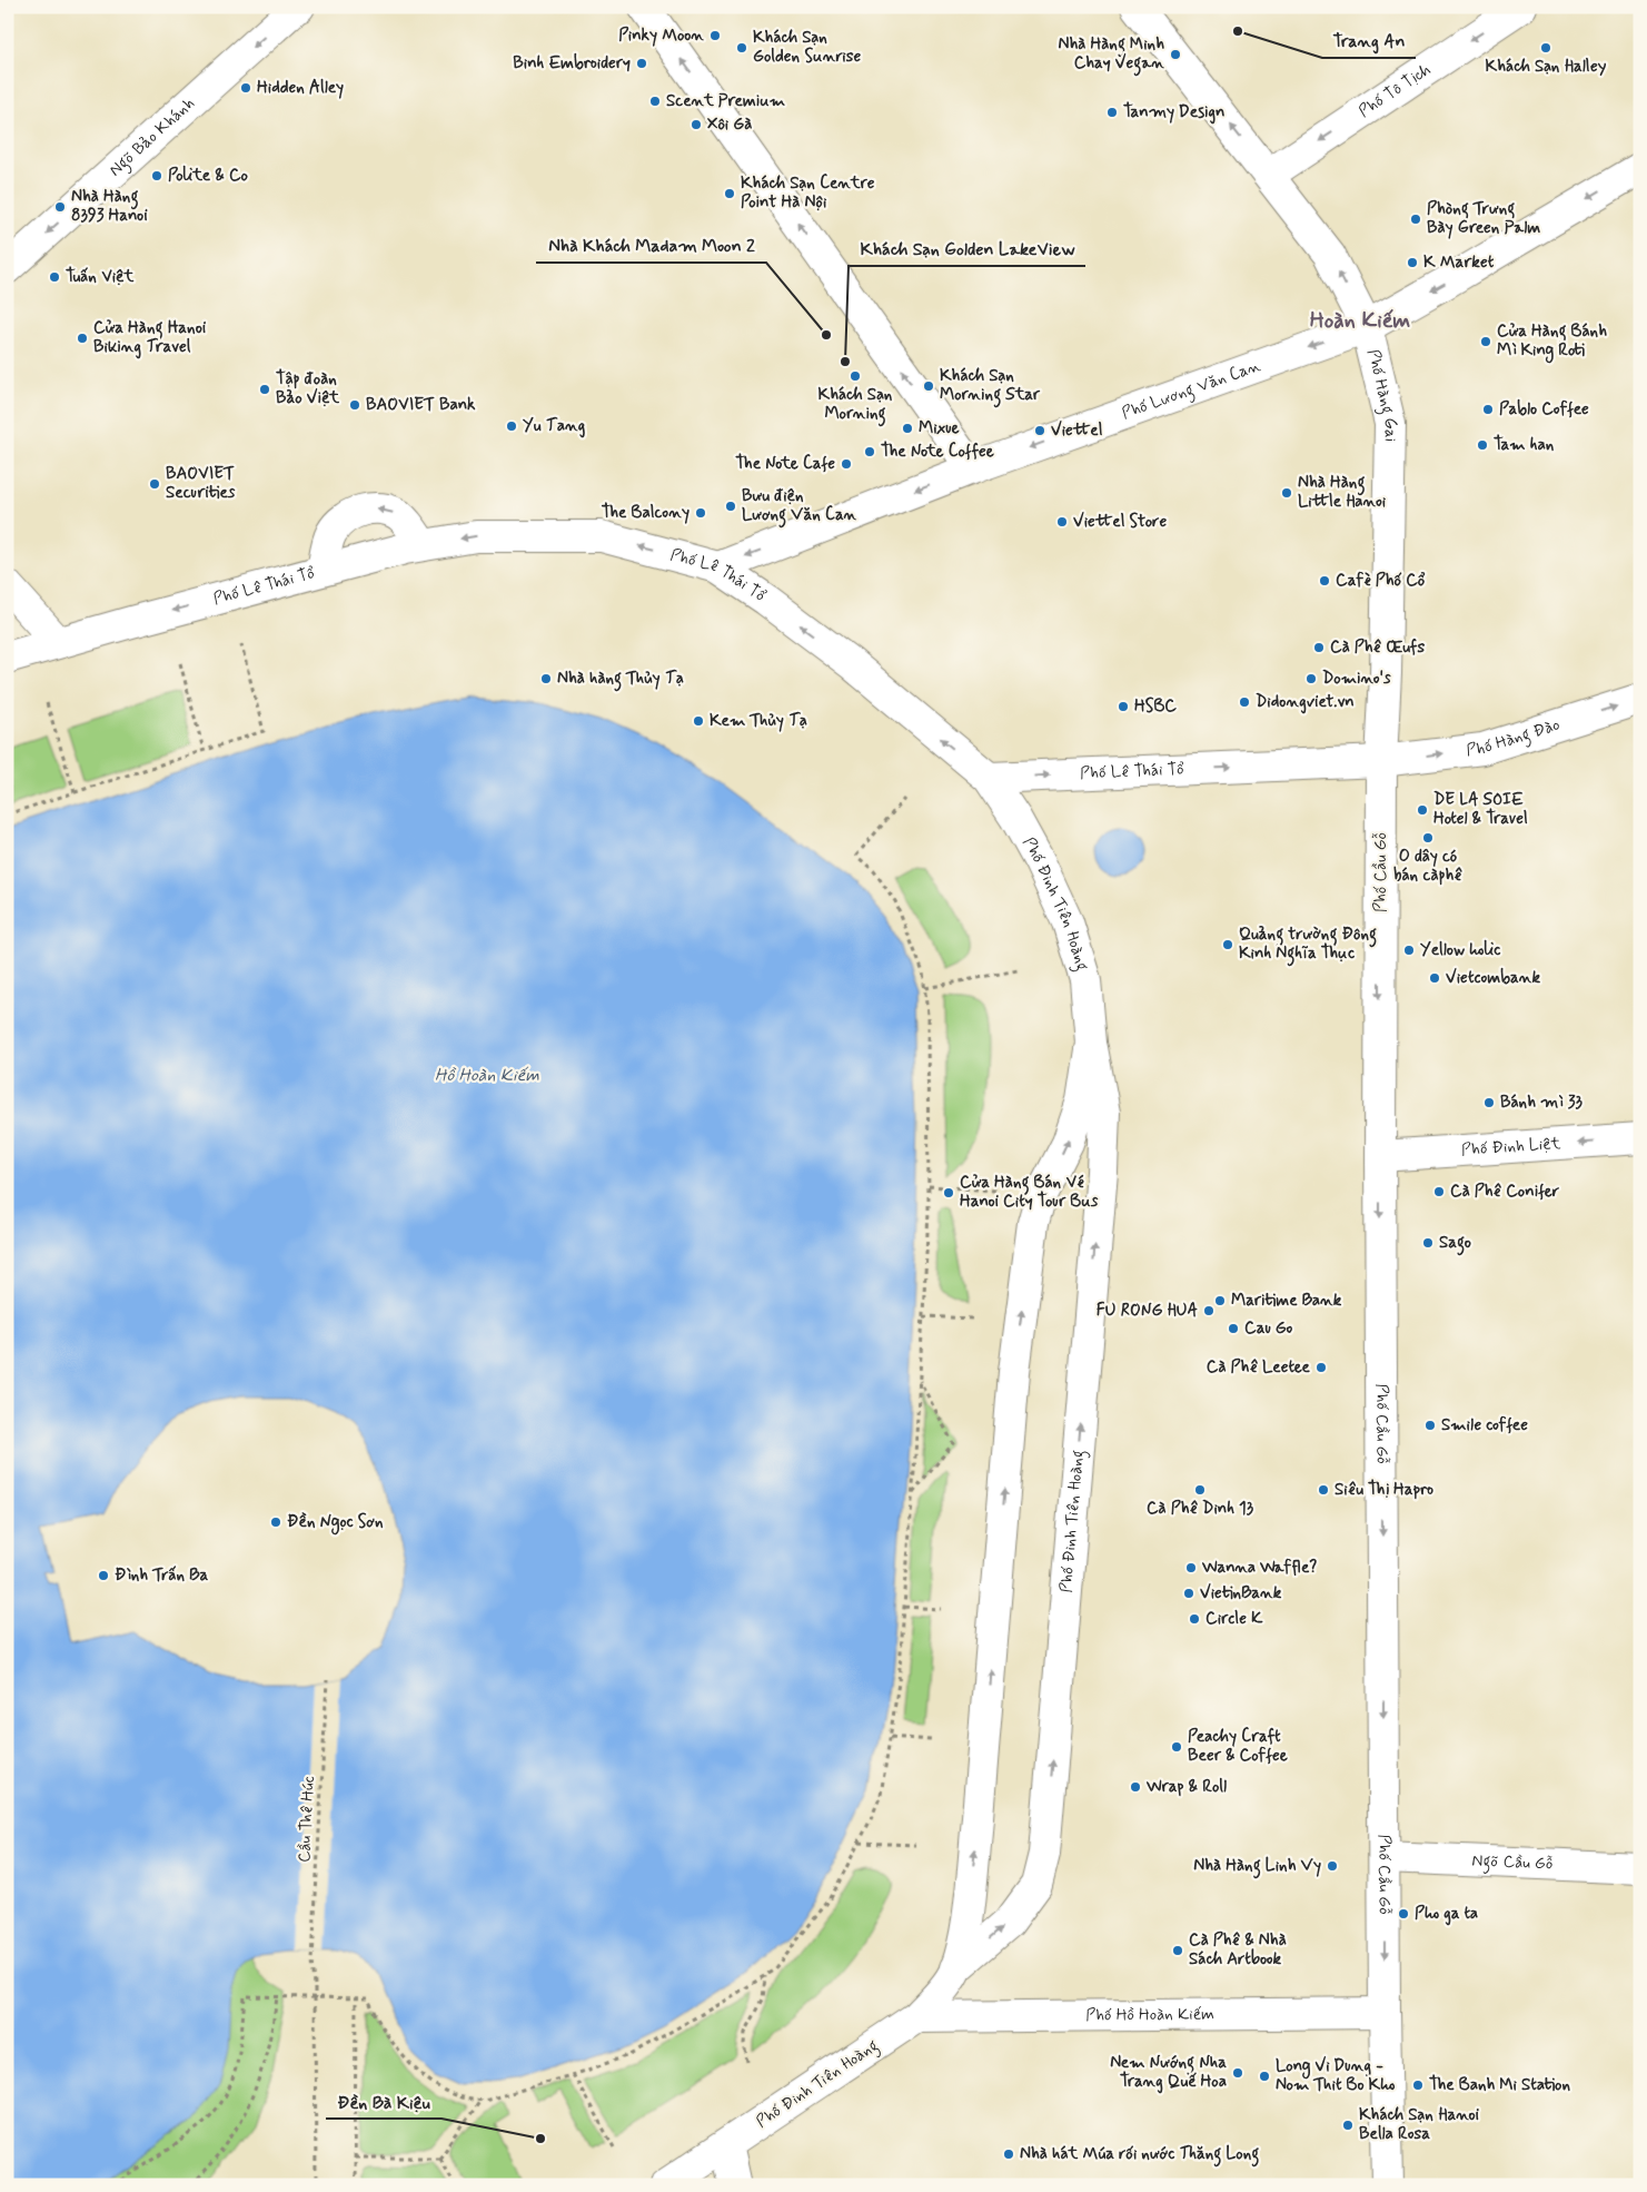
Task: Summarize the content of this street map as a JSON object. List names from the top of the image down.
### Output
{
  "streets": {
    "street": [
      "Phố Tô Tịch",
      "Ngõ Bảo Khánh",
      "Phố Lương Văn Can",
      "Phố Hàng Gai",
      "Phố Lê Thái Tổ",
      "Phố Hàng Đào",
      "Phố Cầu Gỗ",
      "Phố Đinh Tiên Hoàng",
      "Phố Đinh Liệt",
      "Ngõ Cầu Gỗ",
      "Phố Hồ Hoàn Kiếm"
    ],
    "path": ["Cầu Thê Húc"]
  },
  "crossings": [
    ["Phố Tô Tịch", "Phố Hàng Gai"],
    ["Phố Lương Văn Can", "Phố Hàng Gai"],
    ["Phố Lương Văn Can", "Phố Lê Thái Tổ"],
    ["Phố Hàng Gai", "Phố Lê Thái Tổ"],
    ["Phố Hàng Gai", "Phố Hàng Đào"],
    ["Phố Hàng Gai", "Phố Cầu Gỗ"],
    ["Phố Lê Thái Tổ", "Phố Hàng Đào"],
    ["Phố Lê Thái Tổ", "Phố Cầu Gỗ"],
    ["Phố Lê Thái Tổ", "Phố Đinh Tiên Hoàng"],
    ["Phố Hàng Đào", "Phố Cầu Gỗ"],
    ["Phố Cầu Gỗ", "Phố Đinh Liệt"],
    ["Phố Cầu Gỗ", "Ngõ Cầu Gỗ"],
    ["Phố Cầu Gỗ", "Phố Hồ Hoàn Kiếm"],
    ["Phố Đinh Tiên Hoàng", "Phố Hồ Hoàn Kiếm"]
  ],
  "one_way": [
    "Phố Tô Tịch",
    "Ngõ Bảo Khánh",
    "Phố Lương Văn Can",
    "Phố Hàng Gai",
    "Phố Hàng Đào",
    "Phố Cầu Gỗ",
    "Phố Đinh Tiên Hoàng",
    "Phố Đinh Liệt"
  ],
  "districts": ["Hoàn Kiếm"],
  "water": ["Hồ Hoàn Kiếm"],
  "places": [
    "Trang An",
    "Pinky Moon",
    "Khách Sạn Golden Sunrise",
    "Khách Sạn Halley",
    "Nhà Hàng Minh Chay Vegan",
    "Binh Embroidery",
    "Hidden Alley",
    "Scent Premium",
    "Tanmy Design",
    "Xôi Gà",
    "Polite & Co",
    "Khách Sạn Centre Point Hà Nội",
    "Nhà Hàng 8393 Hanoi",
    "Phòng Trưng Bày Green Palm",
    "K Market",
    "Tuấn Việt",
    "Nhà Khách Madam Moon 2",
    "Cửa Hàng Hanoi Biking Travel",
    "Cửa Hàng Bánh Mì King Roti",
    "Khách Sạn Golden LakeView",
    "Khách Sạn Morning",
    "Khách Sạn Morning Star",
    "Tập đoàn Bảo Việt",
    "BAOVIET Bank",
    "Pablo Coffee",
    "Yu Tang",
    "Mixue",
    "Viettel",
    "Tam han",
    "The Note Coffee",
    "The Note Cafe",
    "BAOVIET Securities",
    "Nhà Hàng Little Hanoi",
    "Bưu điện Lương Văn Can",
    "The Balcony",
    "Viettel Store",
    "Cafè Phố Cổ",
    "Cà Phê Œufs",
    "Nhà hàng Thủy Tạ",
    "Domino's",
    "Didongviet.vn",
    "HSBC",
    "Kem Thủy Tạ",
    "DE LA SOIE Hotel & Travel",
    "O dây có bán càphê",
    "Quảng trường Đông Kinh Nghĩa Thục",
    "Yellow holic",
    "Vietcombank",
    "Bánh mì 33",
    "Cà Phê Conifer",
    "Cửa Hàng Bán Vé Hanoi City Tour Bus",
    "Sago",
    "Maritime Bank",
    "FU RONG HUA",
    "Cau Go",
    "Cà Phê Leetee",
    "Smile coffee",
    "Cà Phê Dinh 13",
    "Siêu Thị Hapro",
    "Đền Ngọc Sơn",
    "Wanna Waffle?",
    "Đình Trấn Ba",
    "VietinBank",
    "Circle K",
    "Peachy Craft Beer & Coffee",
    "Wrap & Roll",
    "Nhà Hàng Linh Vy",
    "Pho ga ta",
    "Cà Phê & Nhà Sách Artbook",
    "Nem Nướng Nha Trang Quế Hoa",
    "Long Vi Dung - Nom Thit Bo Kho",
    "The Banh Mi Station",
    "Khách Sạn Hanoi Bella Rosa",
    "Đền Bà Kiệu",
    "Nhà hát Múa rối nước Thăng Long"
  ]
}
